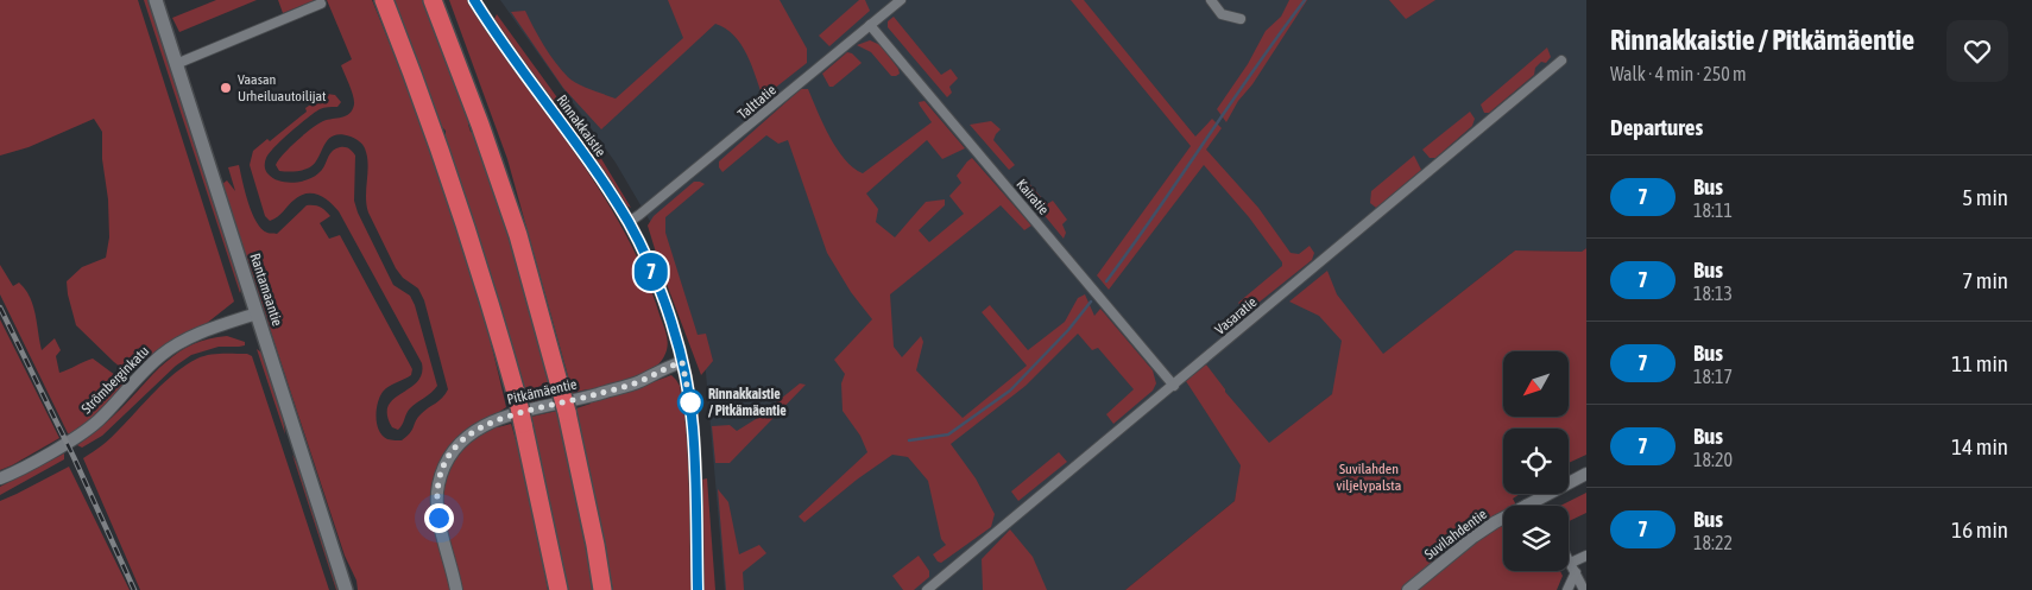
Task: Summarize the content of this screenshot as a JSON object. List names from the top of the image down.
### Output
{
  "streets": {
    "main road": ["Rantamaantie"],
    "street": [
      "Talttatie",
      "Rinnakkaistie",
      "Kairatie",
      "Vasaratie",
      "Strömberginkatu",
      "Pitkämäentie",
      "Suvilahdentie"
    ]
  },
  "crossings": [
    ["Talttatie", "Rinnakkaistie"],
    ["Talttatie", "Kairatie"],
    ["Rinnakkaistie", "Pitkämäentie"],
    ["Kairatie", "Vasaratie"],
    ["Rantamaantie", "Strömberginkatu"]
  ],
  "parks": ["Suvilahden viljelypalsta"],
  "places": ["Vaasan Urheiluautoilijat", "Rinnakkaistie / Pitkämäentie"],
  "lines": ["bus line 7"],
  "north": "bottom left",
  "page": {
    "on_map": "7",
    "heading": [
      ["Rinnakkaistie / Pitkämäentie", "Walk · 4 min · 250 m"],
      "Departures"
    ],
    "list": [
      {
        "mark": "7",
        "name": "Bus",
        "note": "18:11",
        "value": "5 min"
      },
      {
        "mark": "7",
        "name": "Bus",
        "note": "18:13",
        "value": "7 min"
      },
      {
        "mark": "7",
        "name": "Bus",
        "note": "18:17",
        "value": "11 min"
      },
      {
        "mark": "7",
        "name": "Bus",
        "note": "18:20",
        "value": "14 min"
      },
      {
        "mark": "7",
        "name": "Bus",
        "note": "18:22",
        "value": "16 min"
      }
    ]
  }
}
